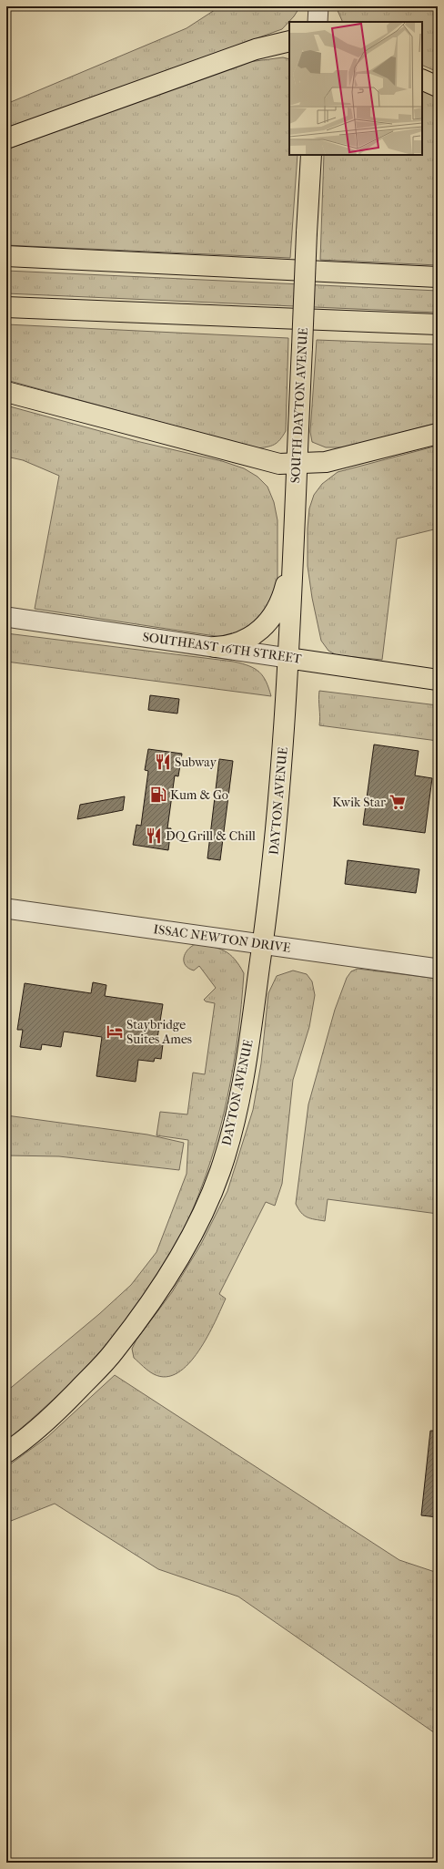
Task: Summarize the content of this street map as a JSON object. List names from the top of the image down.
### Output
{
  "streets": {
    "main road": ["SOUTH DAYTON AVENUE", "SOUTHEAST 16TH STREET", "DAYTON AVENUE"],
    "street": ["ISSAC NEWTON DRIVE"]
  },
  "crossings": [
    ["SOUTH DAYTON AVENUE", "SOUTHEAST 16TH STREET"],
    ["SOUTH DAYTON AVENUE", "DAYTON AVENUE"],
    ["SOUTHEAST 16TH STREET", "DAYTON AVENUE"],
    ["DAYTON AVENUE", "ISSAC NEWTON DRIVE"]
  ],
  "places": {
    "restaurant": ["Subway", "DQ Grill & Chill"],
    "fuel station": ["Kum & Go"],
    "supermarket": ["Kwik Star"],
    "hotel": ["Staybridge Suites Ames"]
  }
}
